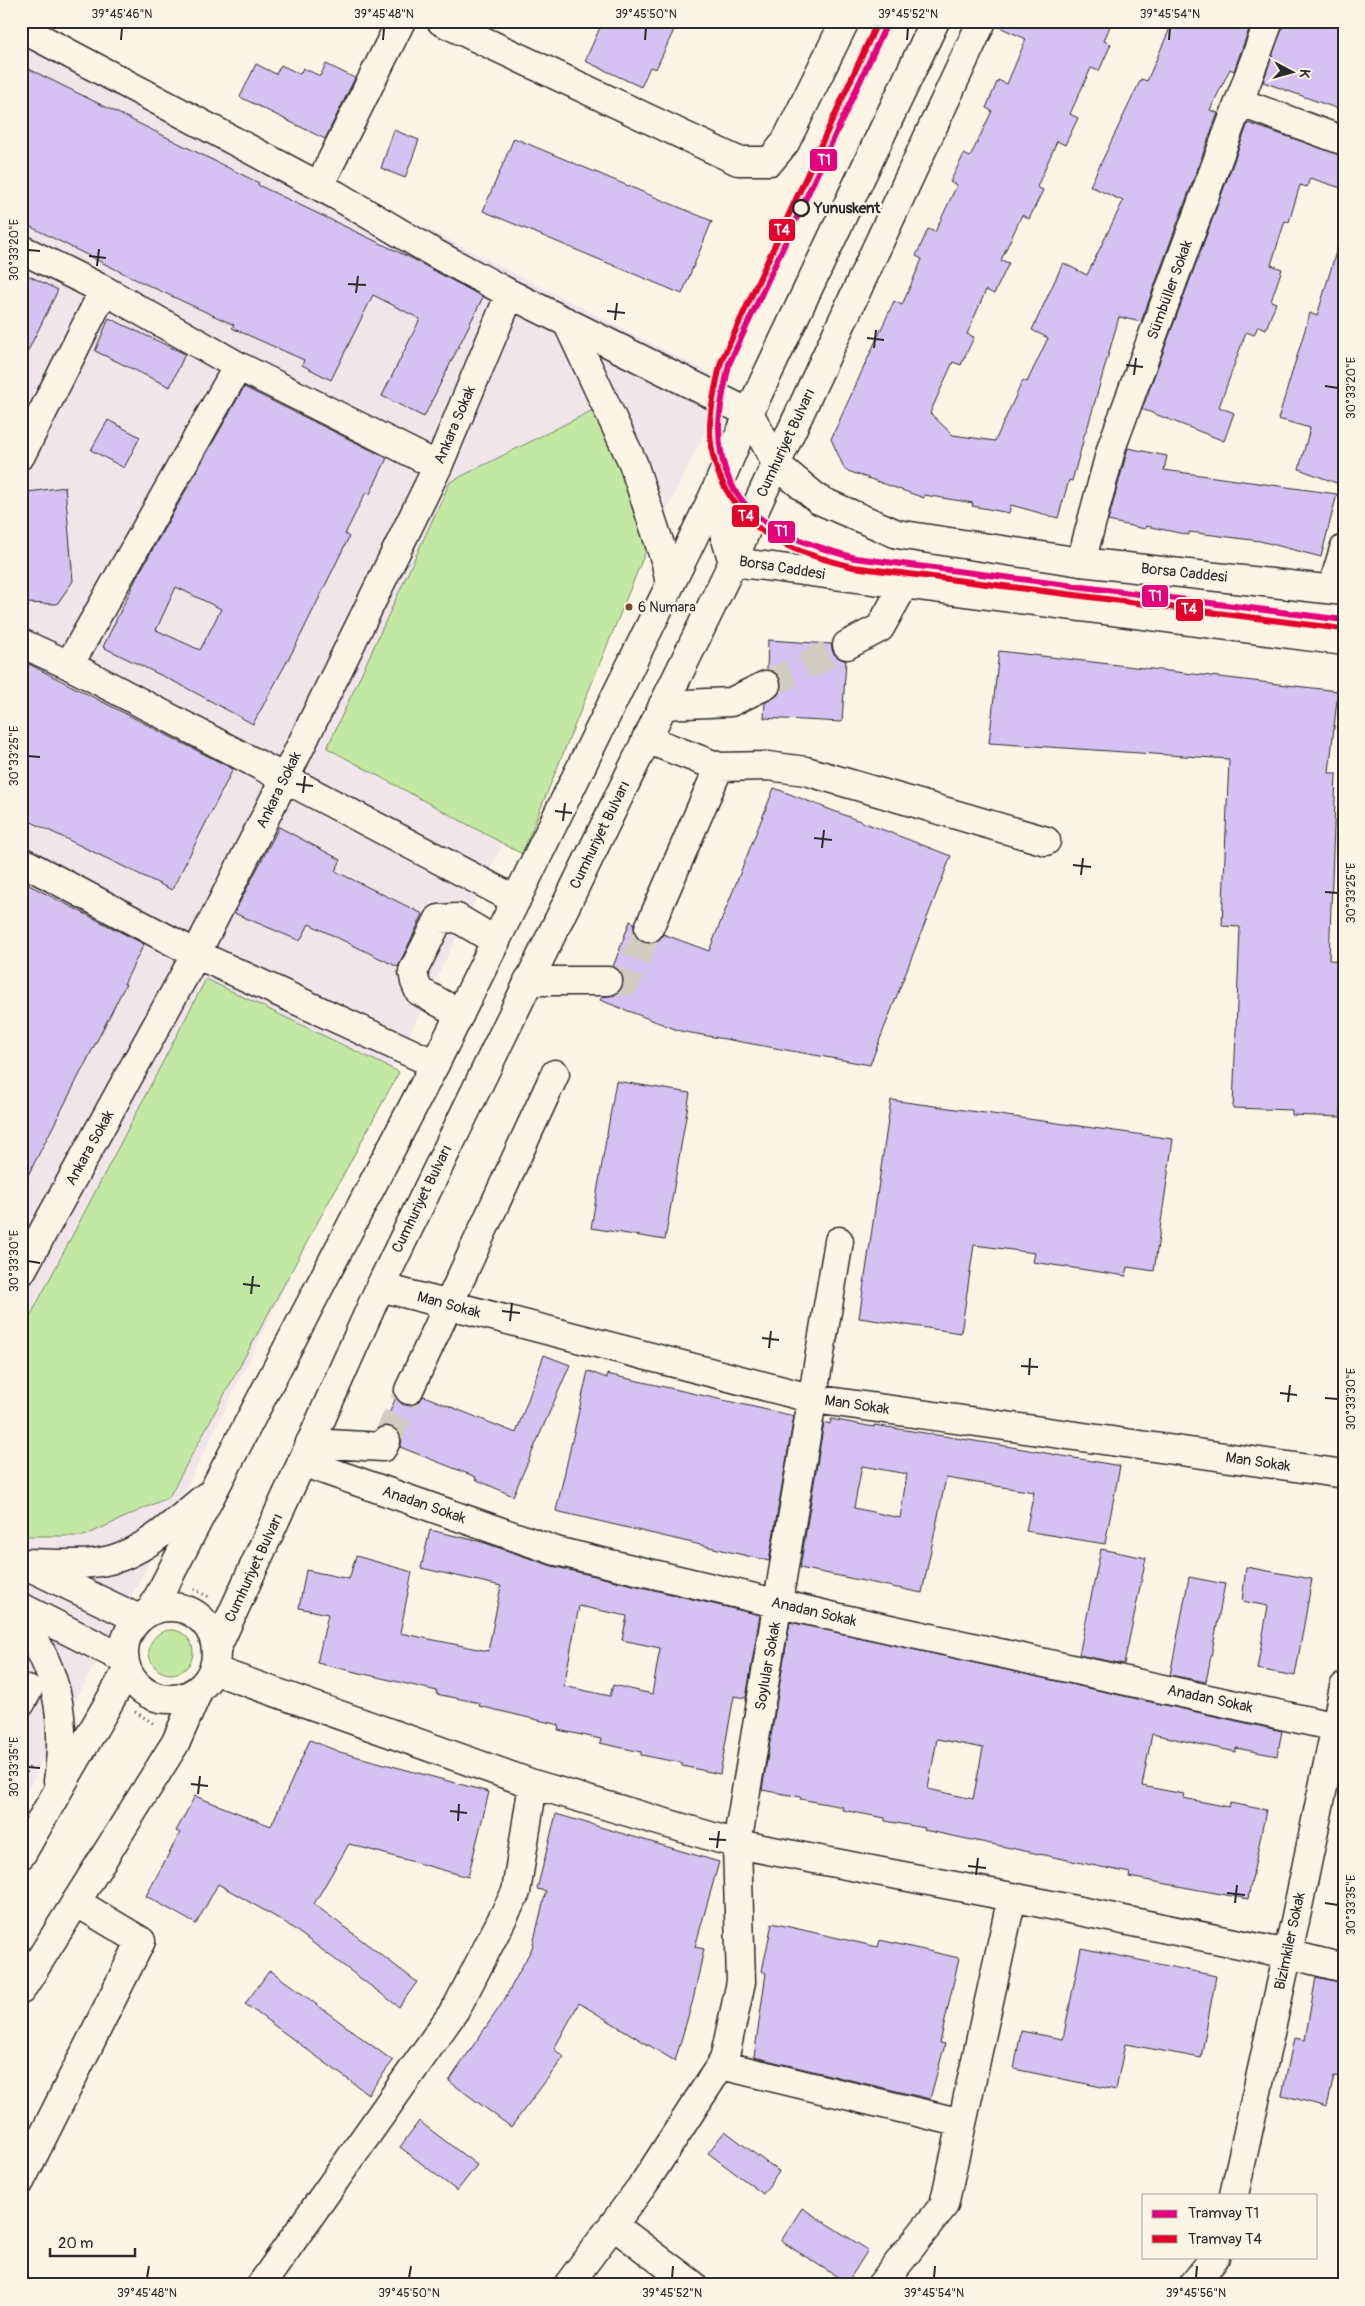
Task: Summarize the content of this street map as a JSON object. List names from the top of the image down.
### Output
{
  "streets": {
    "street": [
      "Sümbüller Sokak",
      "Ankara Sokak",
      "Cumhuriyet Bulvarı",
      "Borsa Caddesi",
      "Man Sokak",
      "Anadan Sokak",
      "Soylular Sokak",
      "Bizimkiler Sokak"
    ]
  },
  "crossings": [
    ["Sümbüller Sokak", "Borsa Caddesi"],
    ["Cumhuriyet Bulvarı", "Borsa Caddesi"],
    ["Cumhuriyet Bulvarı", "Man Sokak"],
    ["Cumhuriyet Bulvarı", "Anadan Sokak"],
    ["Man Sokak", "Soylular Sokak"],
    ["Anadan Sokak", "Soylular Sokak"],
    ["Anadan Sokak", "Bizimkiler Sokak"]
  ],
  "places": ["Yunuskent", "6 Numara"],
  "lines": ["tram line T1", "tram line T4"],
  "legend": ["Tramvay T1", "Tramvay T4"],
  "scale_bar": "20 m",
  "north": "right",
  "coordinates": [
    "39°45'46\"N",
    "39°45'48\"N",
    "39°45'50\"N",
    "39°45'52\"N",
    "39°45'54\"N",
    "30°33'20\"E",
    "30°33'25\"E",
    "30°33'30\"E",
    "30°33'35\"E",
    "39°45'56\"N"
  ]
}
